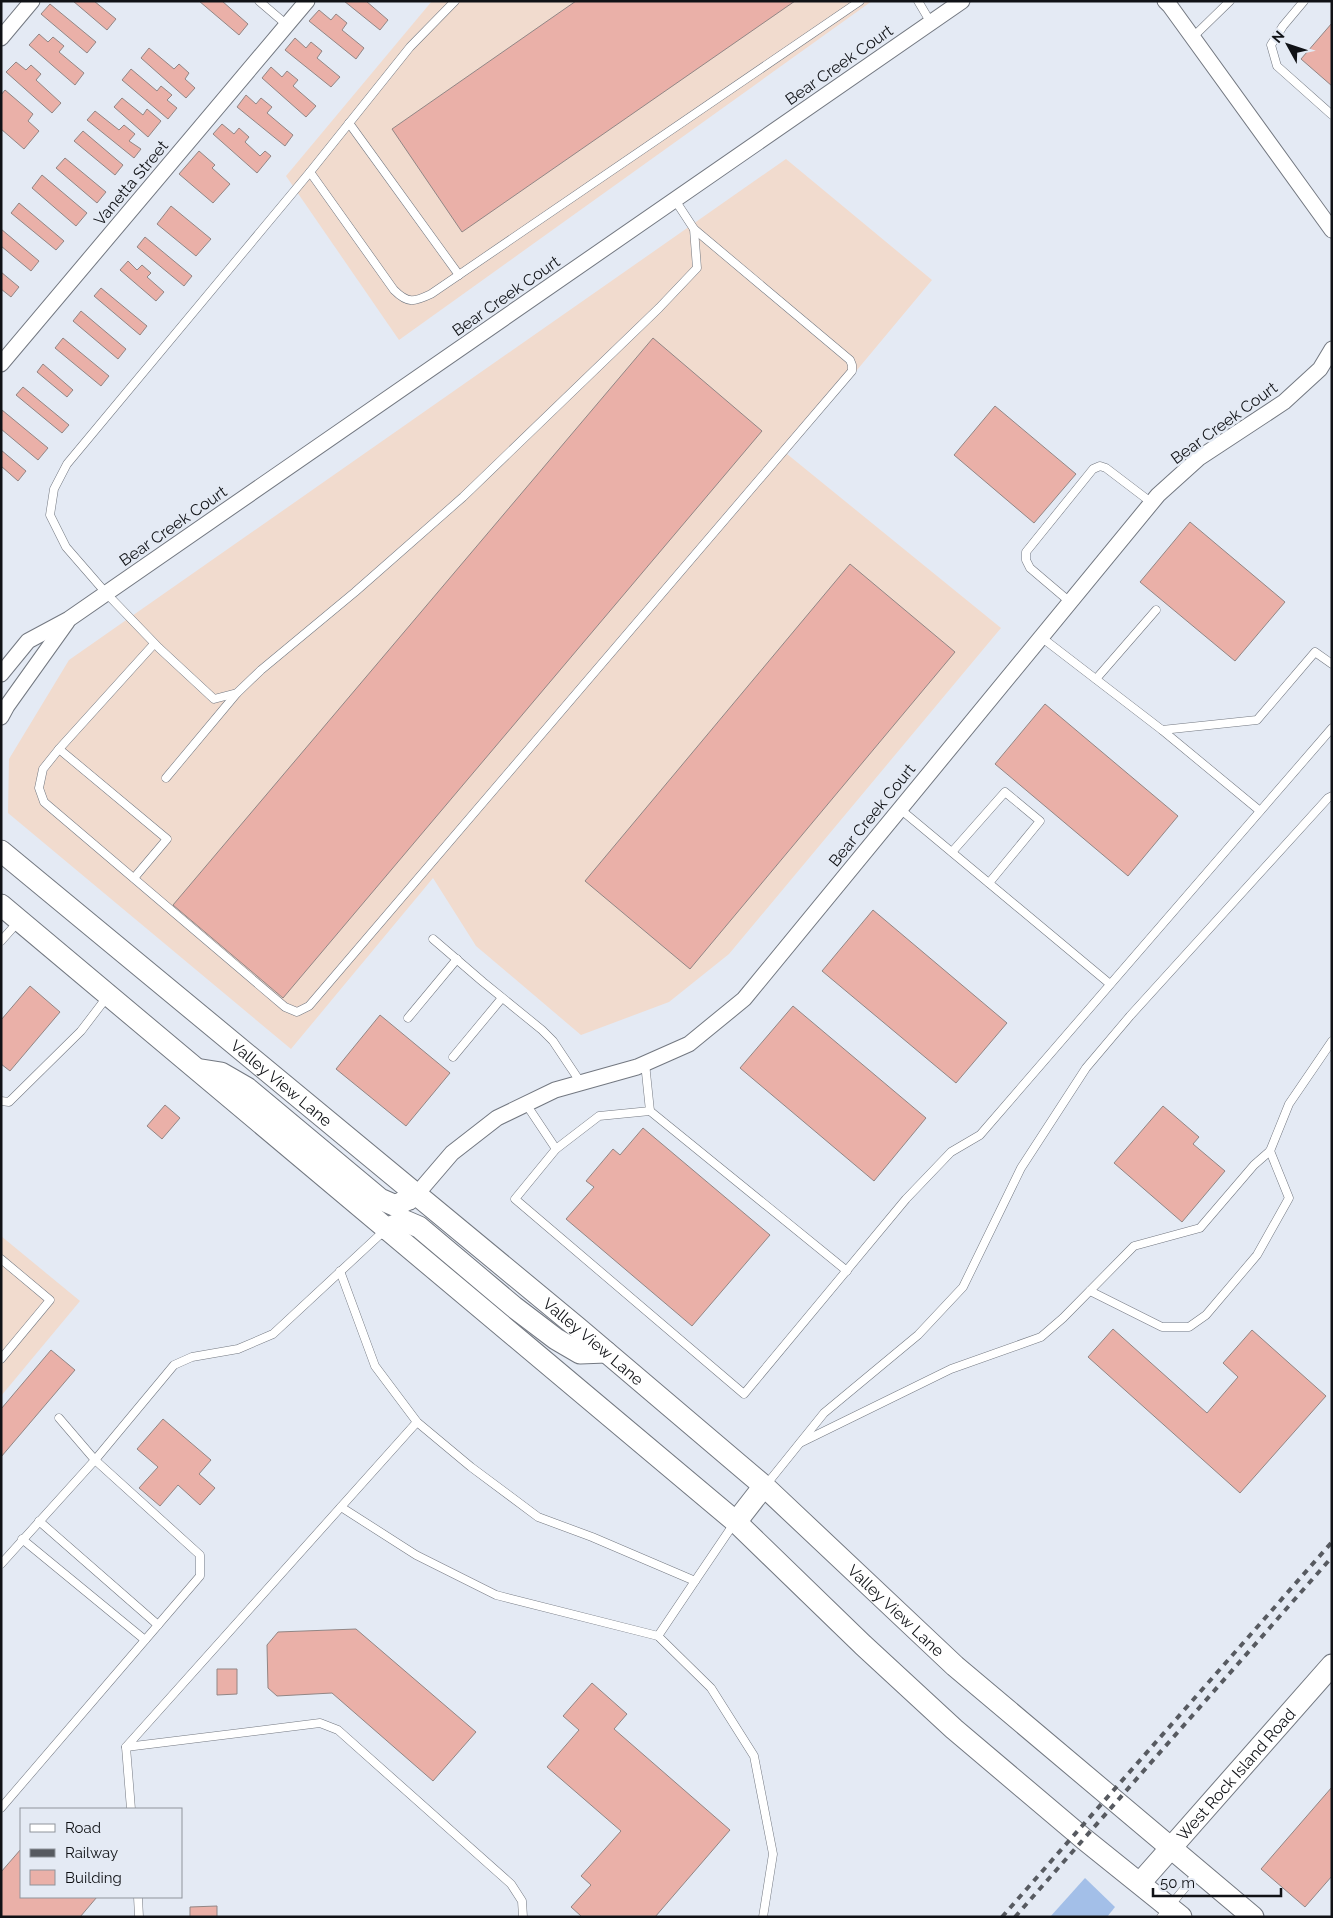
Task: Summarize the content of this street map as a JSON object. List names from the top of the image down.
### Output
{
  "streets": {
    "main road": ["Valley View Lane", "West Rock Island Road"],
    "street": ["Bear Creek Court", "Vanetta Street"]
  },
  "crossings": [
    ["Bear Creek Court", "Valley View Lane"],
    ["Valley View Lane", "West Rock Island Road"]
  ],
  "legend": ["Road", "Railway", "Building"],
  "scale_bar": "50 m",
  "north": "top left"
}
